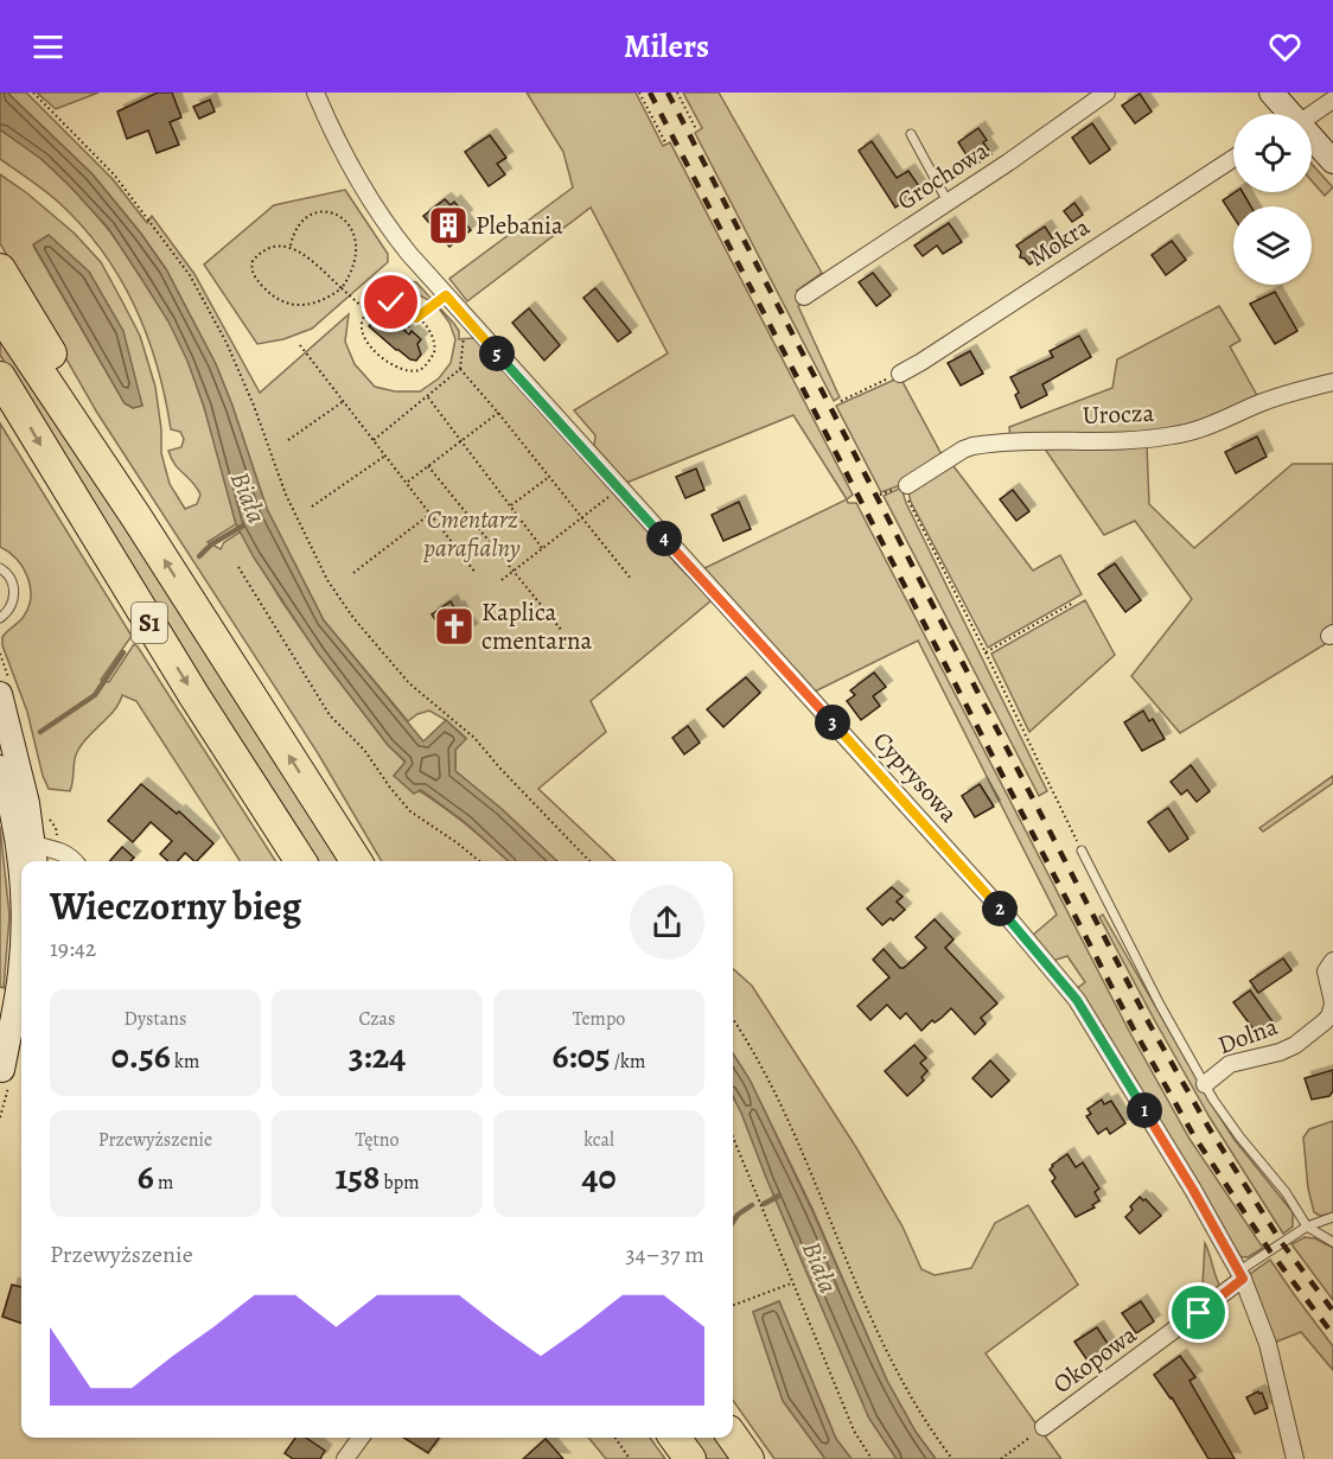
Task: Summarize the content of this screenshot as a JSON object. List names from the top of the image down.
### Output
{
  "streets": {
    "highway": ["S1"],
    "street": [
      "Grochowa",
      "Mokra",
      "Urocza",
      "Cyprysowa",
      "Dolna",
      "Okopowa"
    ]
  },
  "crossings": [
    ["Cyprysowa", "Okopowa"]
  ],
  "water": ["Biała"],
  "parks": ["Cmentarz parafialny"],
  "places": {
    "building": ["Plebania"],
    "church": ["Kaplica cmentarna"]
  },
  "page": {
    "header": "Milers",
    "pins": [
      "5",
      "4",
      "3",
      "2",
      "1"
    ],
    "heading": ["Wieczorny bieg", "19:42"],
    "stats": [
      ["Dystans", "0.56 km"],
      ["Czas", "3:24"],
      ["Tempo", "6:05 /km"],
      ["Przewyższenie", "6 m"],
      ["Tętno", "158 bpm"],
      ["kcal", "40"]
    ],
    "chart": ["Przewyższenie", "34–37 m"]
  }
}
